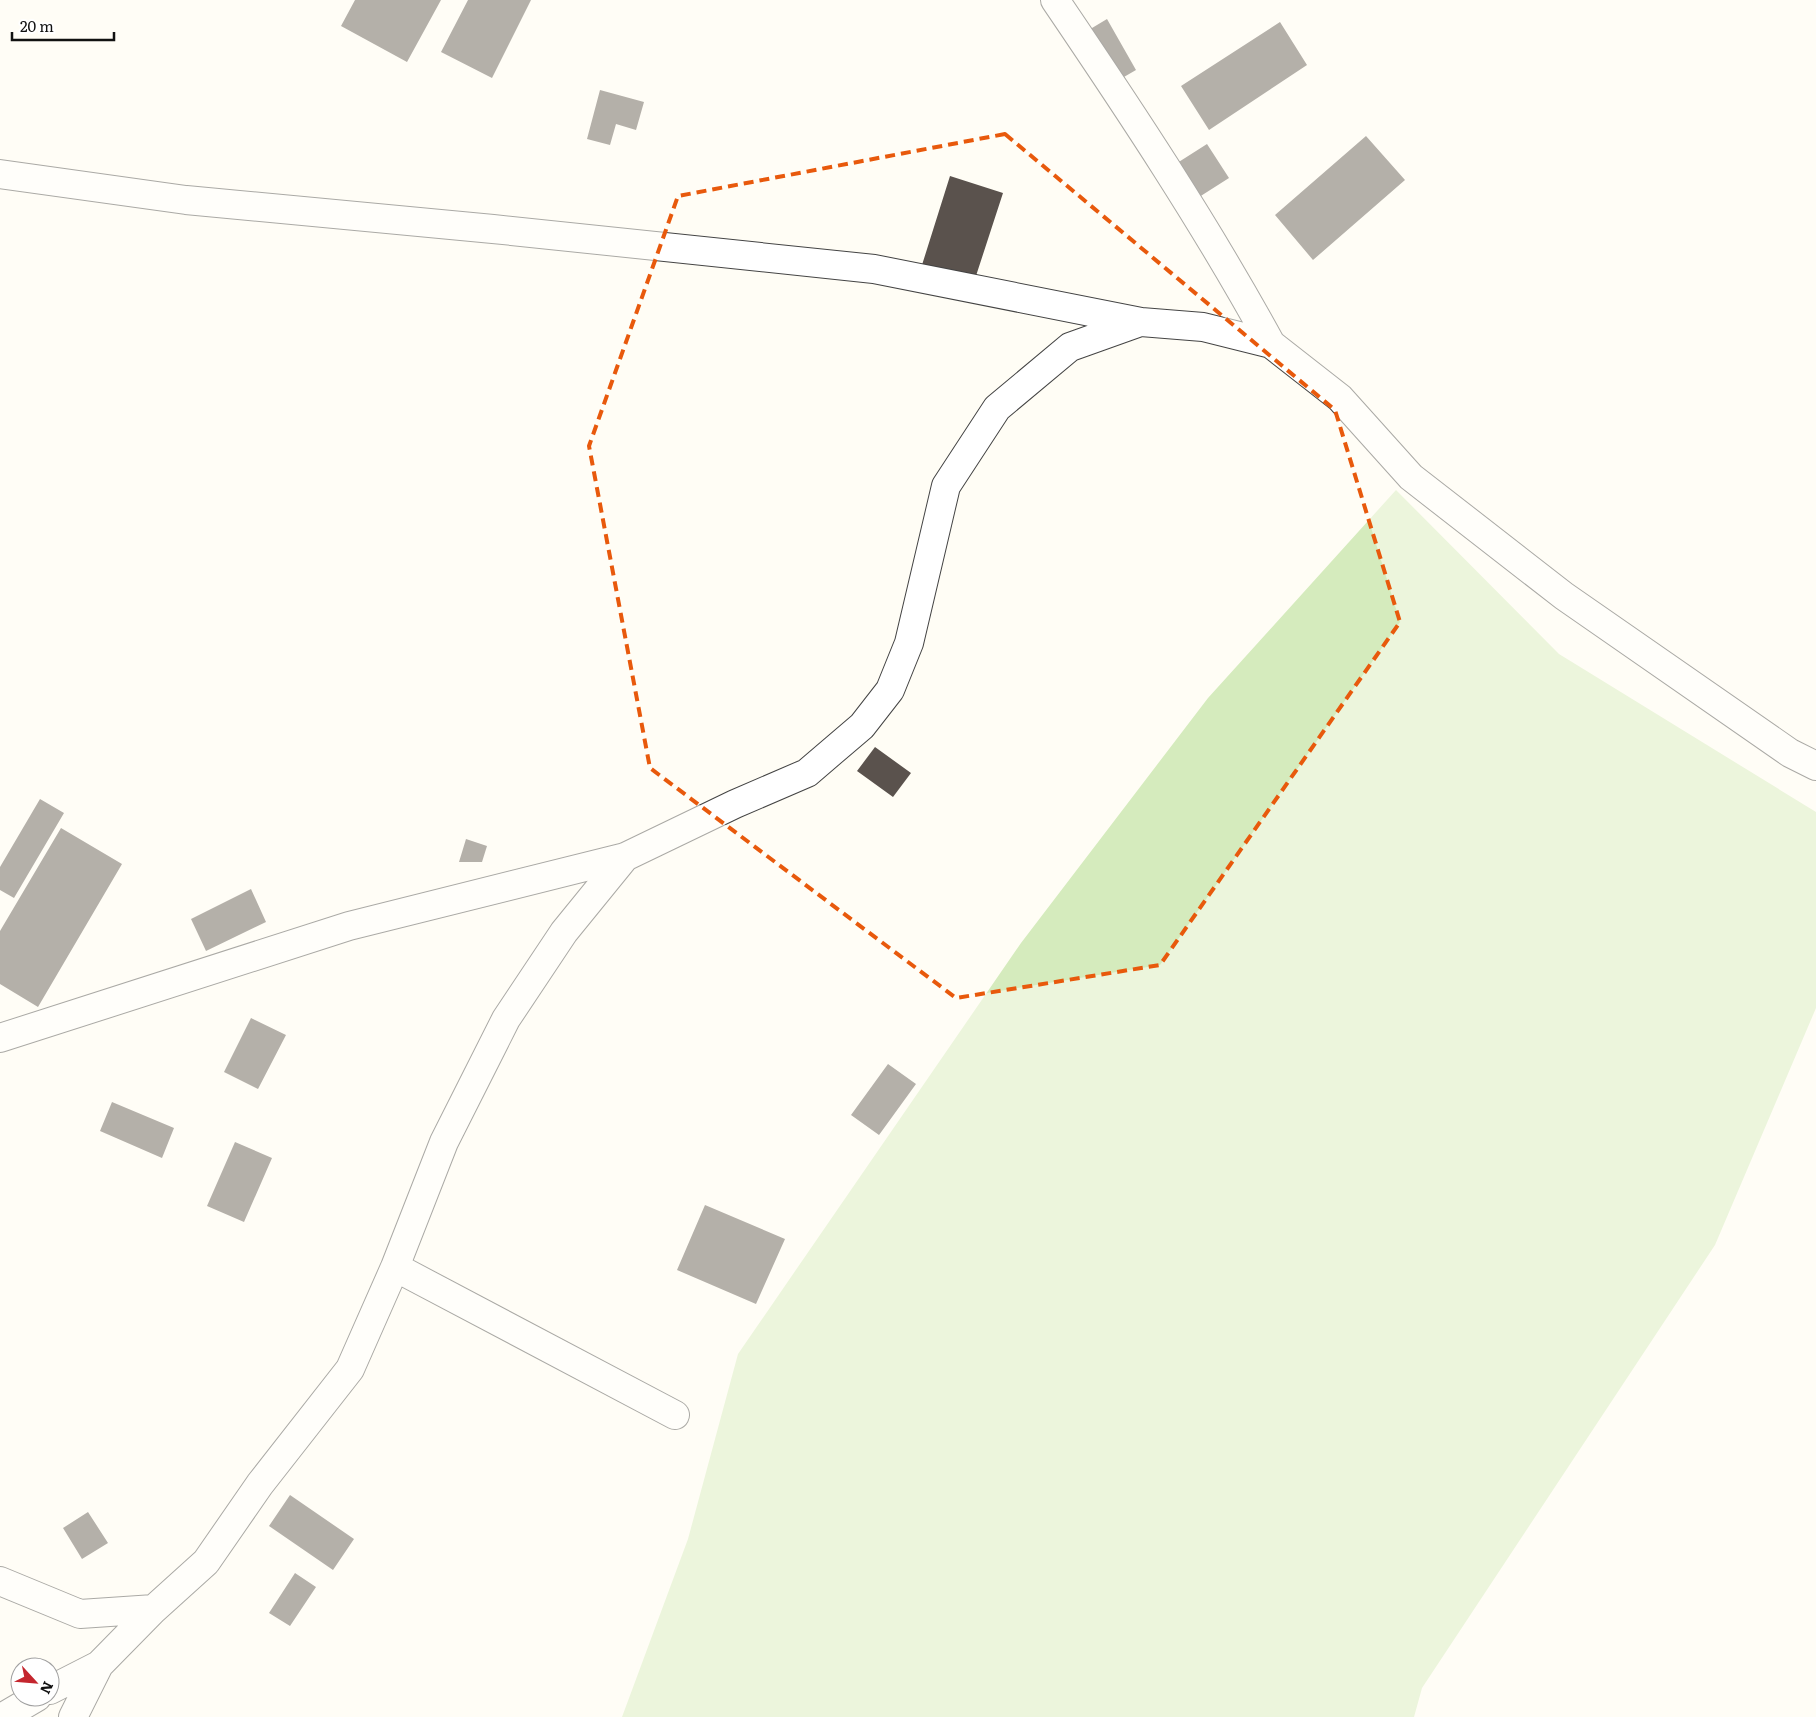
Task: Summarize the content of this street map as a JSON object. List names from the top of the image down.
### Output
{
  "scale_bar": "20 m",
  "north": "bottom right"
}
